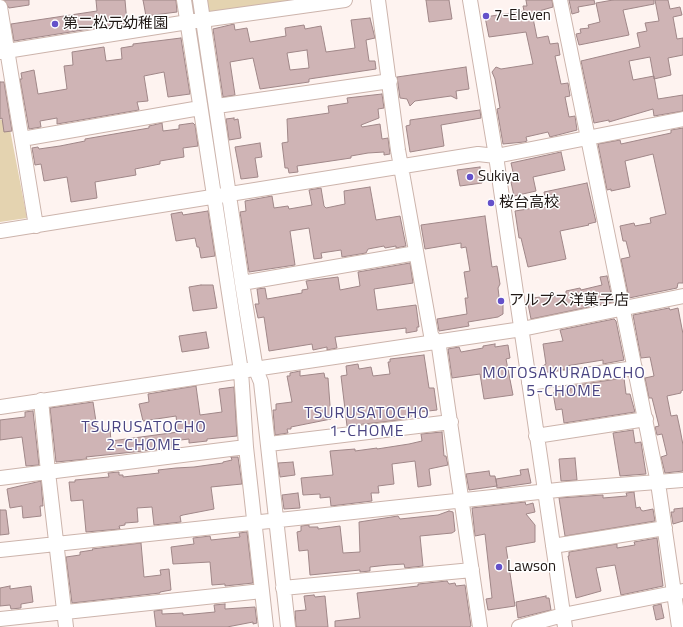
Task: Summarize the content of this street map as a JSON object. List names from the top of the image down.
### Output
{
  "districts": ["MOTOSAKURADACHO 5-CHOME", "TSURUSATOCHO 1-CHOME", "TSURUSATOCHO 2-CHOME"],
  "places": [
    "7-Eleven",
    "第二松元幼稚園",
    "Sukiya",
    "桜台高校",
    "アルプス洋菓子店",
    "Lawson"
  ]
}
